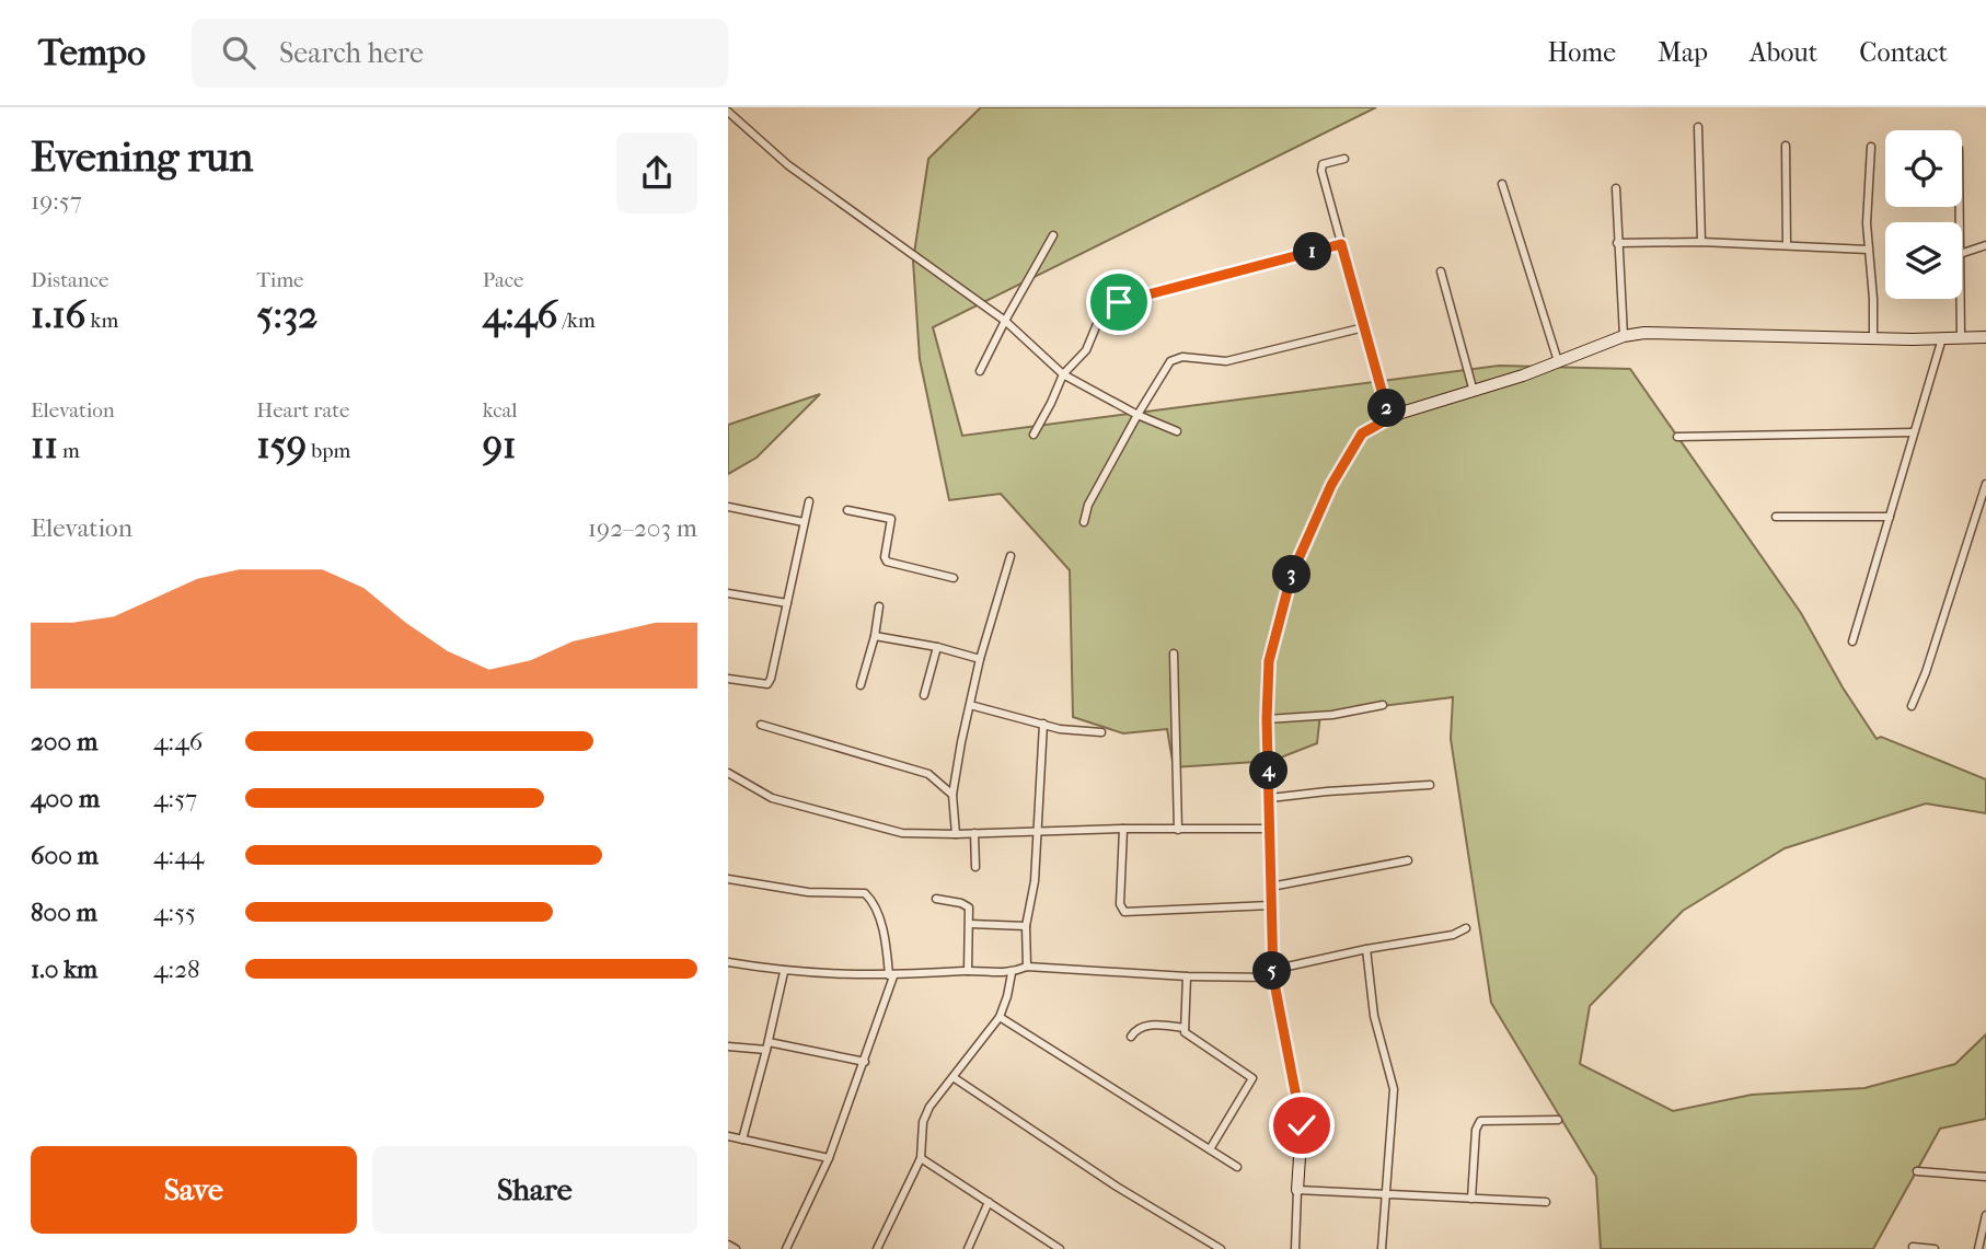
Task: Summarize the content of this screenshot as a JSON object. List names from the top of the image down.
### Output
{
  "page": {
    "header": "Tempo",
    "search": "Search here",
    "nav": [
      "Home",
      "Map",
      "About",
      "Contact"
    ],
    "heading": ["Evening run", "19:57"],
    "pins": [
      "1",
      "2",
      "3",
      "4",
      "5"
    ],
    "stats": [
      ["Distance", "1.16 km"],
      ["Time", "5:32"],
      ["Pace", "4:46 /km"],
      ["Elevation", "11 m"],
      ["Heart rate", "159 bpm"],
      ["kcal", "91"]
    ],
    "chart": ["Elevation", "192–203 m"],
    "list": [
      {
        "name": "200 m",
        "note": "4:46"
      },
      {
        "name": "400 m",
        "note": "4:57"
      },
      {
        "name": "600 m",
        "note": "4:44"
      },
      {
        "name": "800 m",
        "note": "4:55"
      },
      {
        "name": "1.0 km",
        "note": "4:28"
      }
    ],
    "buttons": ["Save", "Share"]
  }
}
